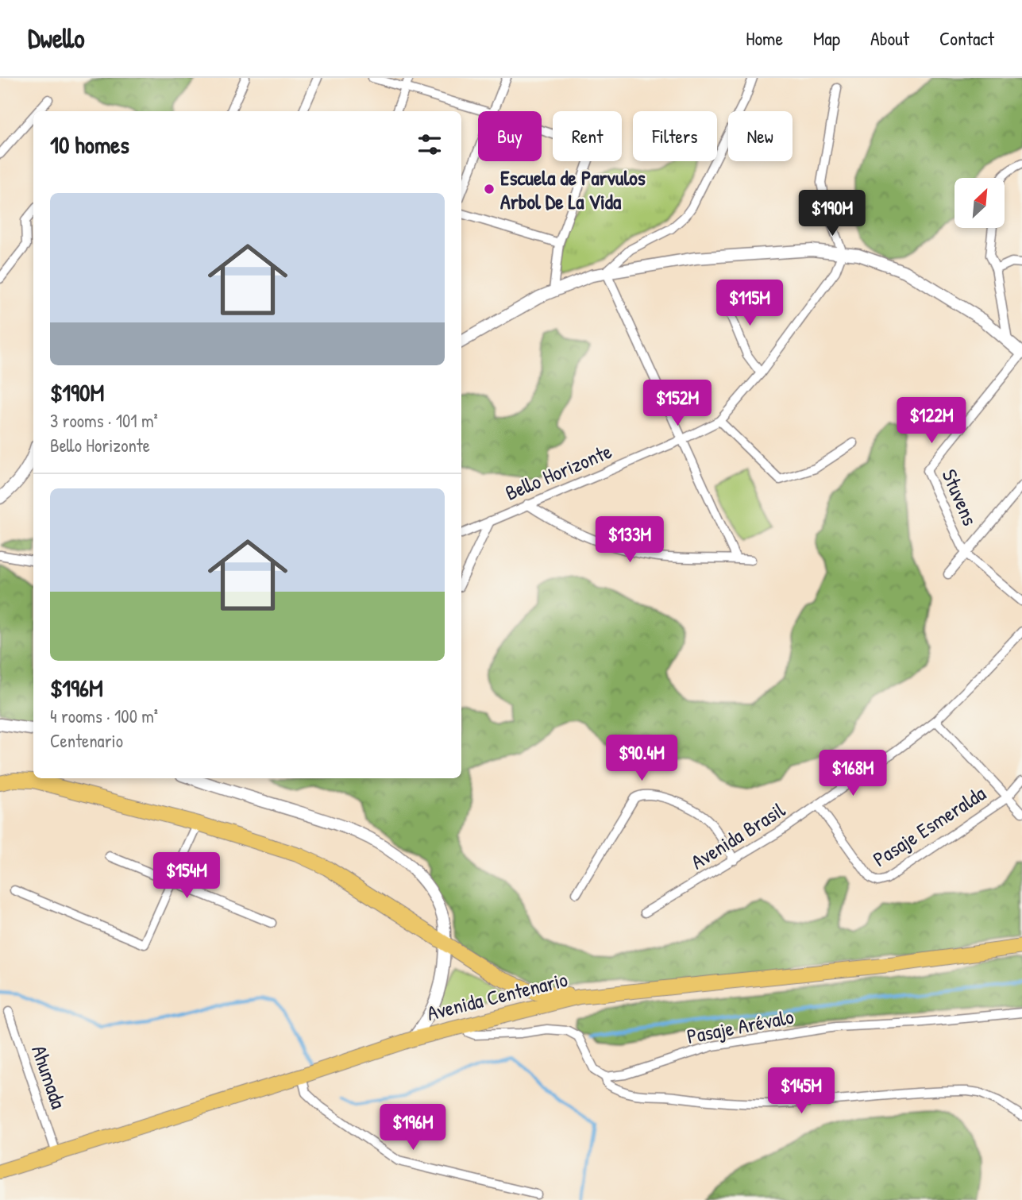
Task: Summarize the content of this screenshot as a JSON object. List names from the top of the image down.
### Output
{
  "streets": {
    "main road": ["Avenida Centenario"],
    "street": [
      "Bello Horizonte",
      "Stuvens",
      "Pasaje Esmeralda",
      "Avenida Brasil",
      "Pasaje Arévalo",
      "Ahumada"
    ]
  },
  "crossings": [
    ["Pasaje Esmeralda", "Avenida Brasil"],
    ["Avenida Centenario", "Ahumada"]
  ],
  "places": ["Escuela de Parvulos Arbol De La Vida"],
  "north": "top right",
  "page": {
    "header": "Dwello",
    "nav": [
      "Home",
      "Map",
      "About",
      "Contact"
    ],
    "chip": [
      "Buy",
      "Rent",
      "Filters",
      "New"
    ],
    "heading": "10 homes",
    "list": [
      {
        "name": "$190M",
        "note": "3 rooms · 101 m² · Bello Horizonte"
      },
      {
        "name": "$196M",
        "note": "4 rooms · 100 m² · Centenario"
      }
    ],
    "price": [
      "$190M",
      "$115M",
      "$152M",
      "$122M",
      "$133M",
      "$90.4M",
      "$168M",
      "$154M",
      "$145M",
      "$196M"
    ]
  }
}
